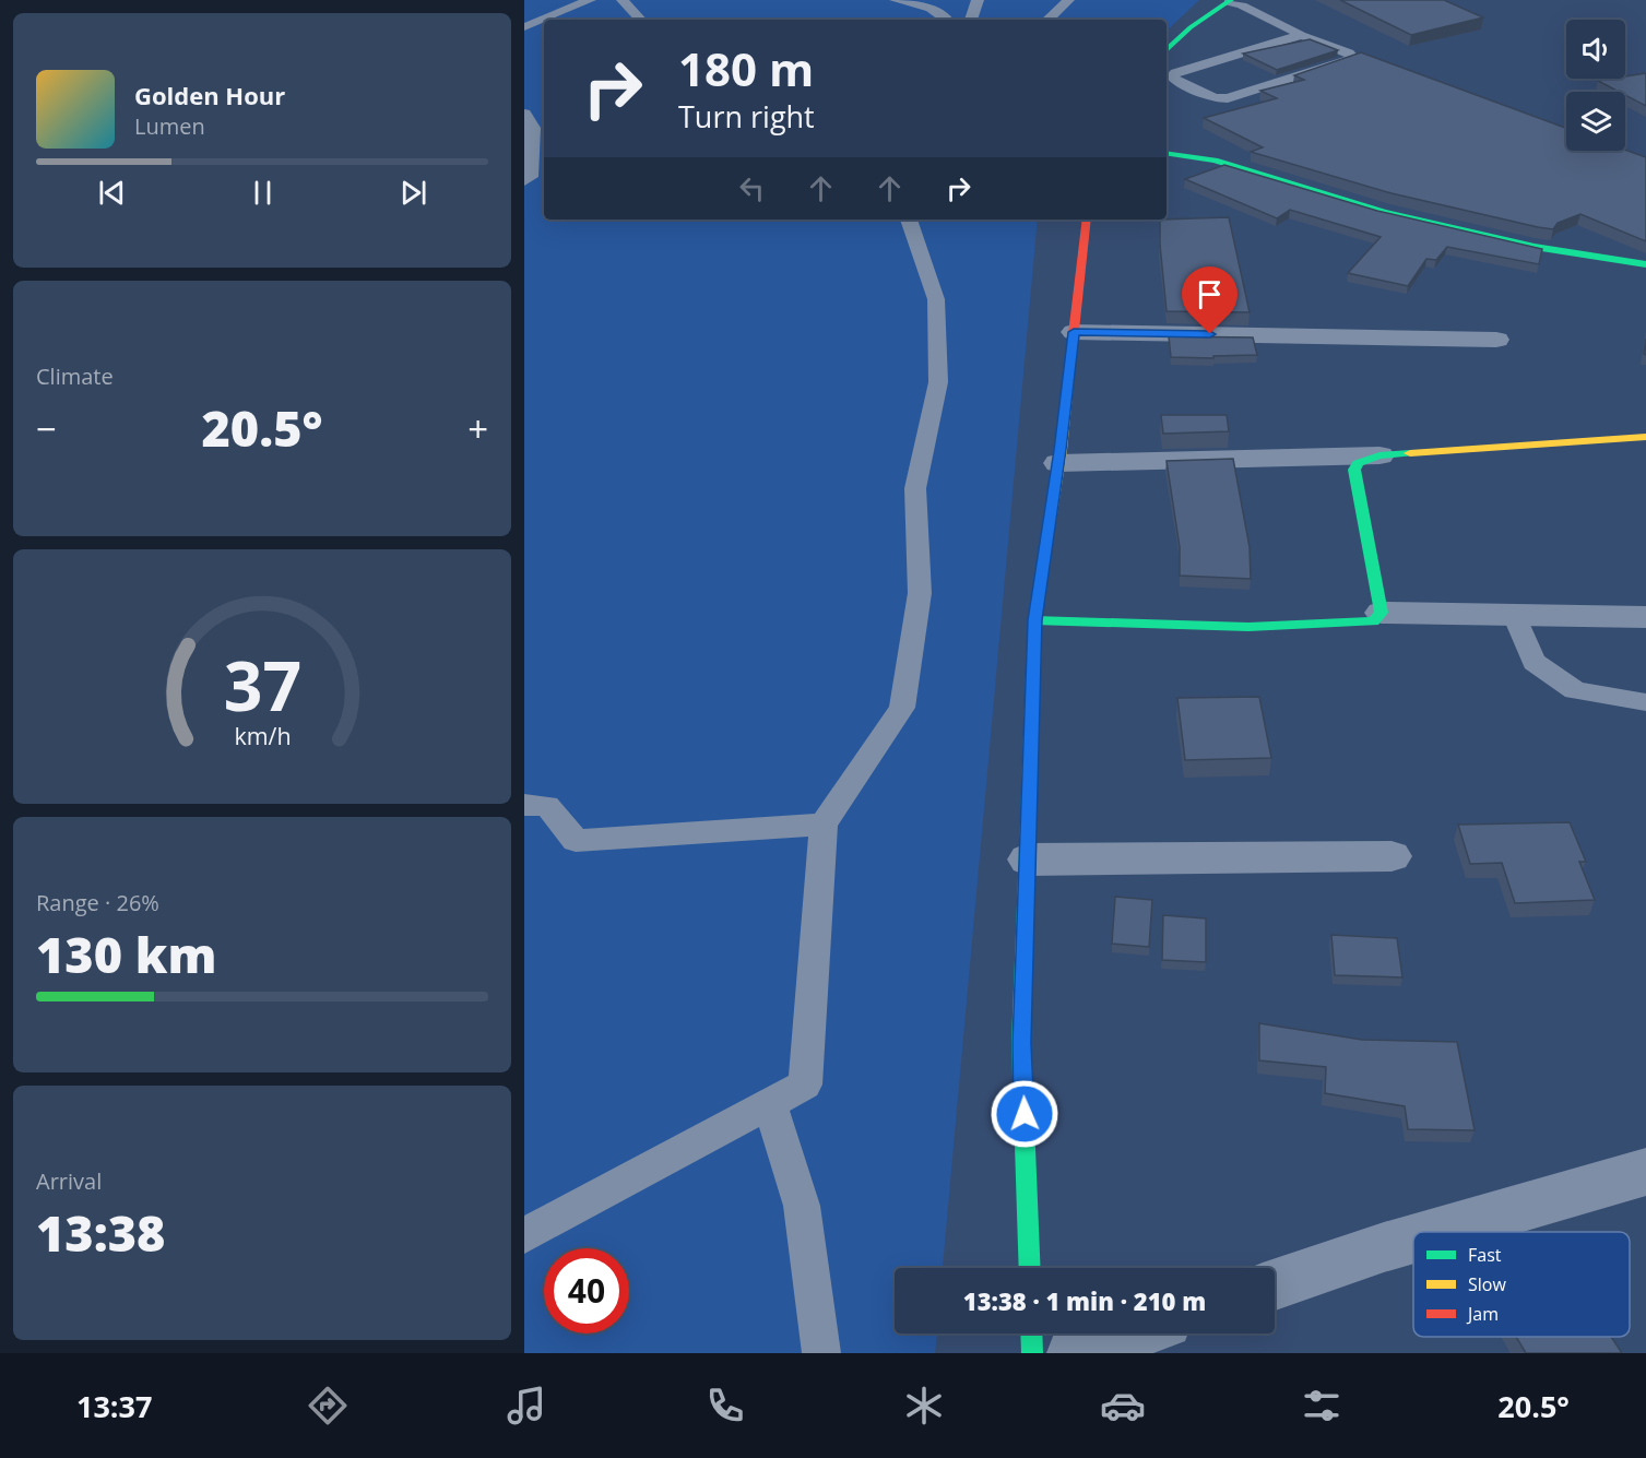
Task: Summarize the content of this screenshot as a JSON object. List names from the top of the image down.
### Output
{
  "legend": ["Fast", "Slow", "Jam"],
  "page": {
    "turn": ["180 m", "Turn right"],
    "song": ["Golden Hour", "Lumen"],
    "tile": [
      "Climate",
      ["Range · 26%", "130 km"],
      ["Arrival", "13:38"]
    ],
    "heat": ["−", "20.5°", "+"],
    "limit": "40",
    "trip": "13:38 · 1 min · 210 m",
    "tabs": ["13:37", "20.5°"],
    "gauge": ["37", "km/h"]
  }
}
